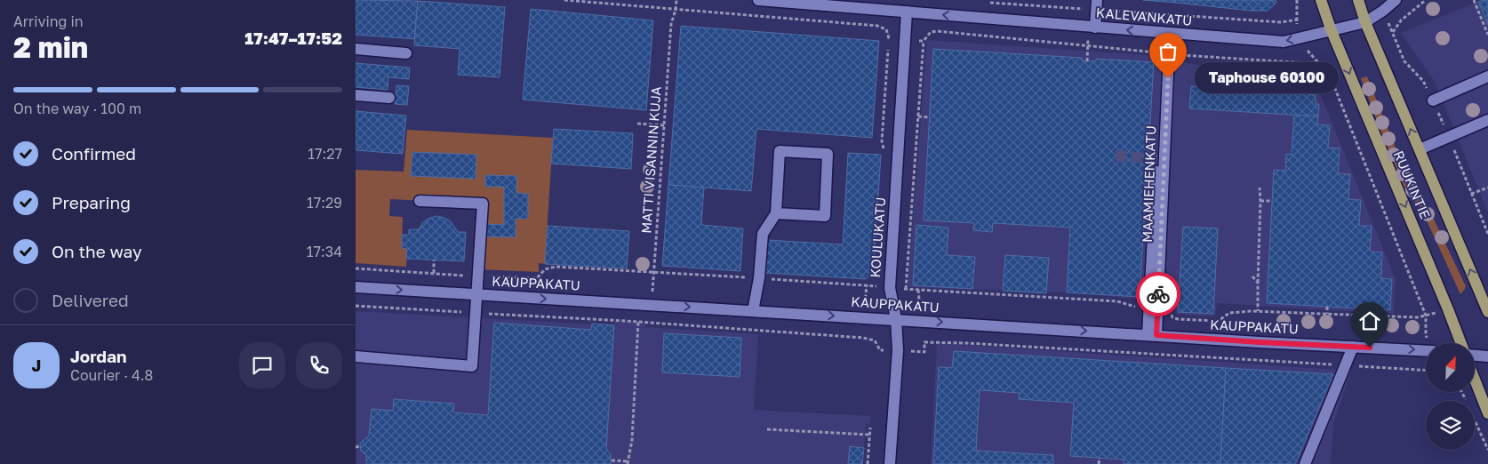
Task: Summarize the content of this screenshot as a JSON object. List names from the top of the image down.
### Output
{
  "streets": {
    "main road": ["RUUKINTIE"],
    "street": [
      "KALEVANKATU",
      "MAAMIEHENKATU",
      "KOULUKATU",
      "KAUPPAKATU"
    ],
    "path": ["MATTI VISANNIN KUJA"]
  },
  "crossings": [
    ["KALEVANKATU", "MAAMIEHENKATU"],
    ["KALEVANKATU", "RUUKINTIE"],
    ["KALEVANKATU", "KOULUKATU"],
    ["MATTI VISANNIN KUJA", "KAUPPAKATU"],
    ["KOULUKATU", "KAUPPAKATU"]
  ],
  "one_way": ["KALEVANKATU", "KAUPPAKATU"],
  "places": ["Taphouse 60100"],
  "north": "top right",
  "page": {
    "heading": ["2 min", "Arriving in", "17:47–17:52"],
    "panel": ["Jordan", "Courier · 4.8"],
    "bubble": "Taphouse 60100",
    "bar": "On the way · 100 m",
    "list": [
      ["Confirmed", "17:27"],
      ["Preparing", "17:29"],
      ["On the way", "17:34"],
      "Delivered"
    ],
    "round": "J"
  }
}
